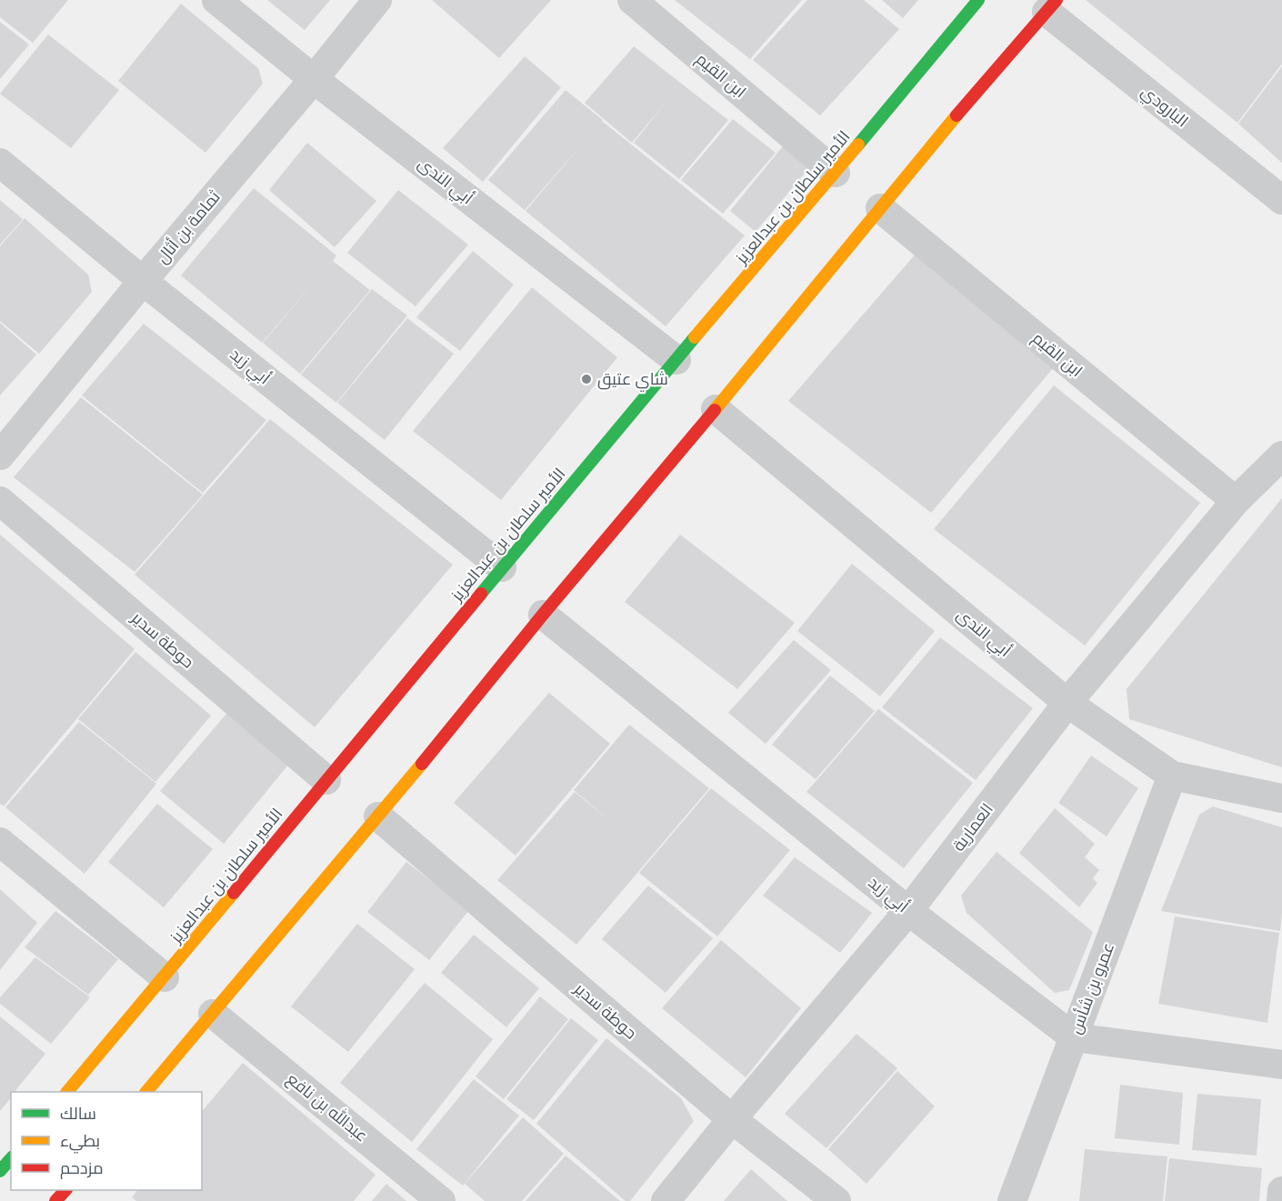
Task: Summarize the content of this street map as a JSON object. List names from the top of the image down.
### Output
{
  "streets": {
    "street": [
      "ابن القيم",
      "البارودي",
      "أبي الندى",
      "الأمير سلطان بن عبدالعزيز",
      "ثمامة بن أثال",
      "أبي زيد",
      "حوطة سدير",
      "العمارية",
      "عمرو بن شأس",
      "عبدالله بن نافع"
    ]
  },
  "crossings": [
    ["ابن القيم", "الأمير سلطان بن عبدالعزيز"],
    ["ابن القيم", "العمارية"],
    ["أبي الندى", "الأمير سلطان بن عبدالعزيز"],
    ["أبي الندى", "ثمامة بن أثال"],
    ["أبي الندى", "العمارية"],
    ["أبي الندى", "عمرو بن شأس"],
    ["الأمير سلطان بن عبدالعزيز", "أبي زيد"],
    ["الأمير سلطان بن عبدالعزيز", "حوطة سدير"],
    ["ثمامة بن أثال", "أبي زيد"],
    ["أبي زيد", "العمارية"],
    ["أبي زيد", "عمرو بن شأس"],
    ["حوطة سدير", "العمارية"]
  ],
  "places": ["شاي عتيق"],
  "legend": ["سالك", "بطيء", "مزدحم"]
}
